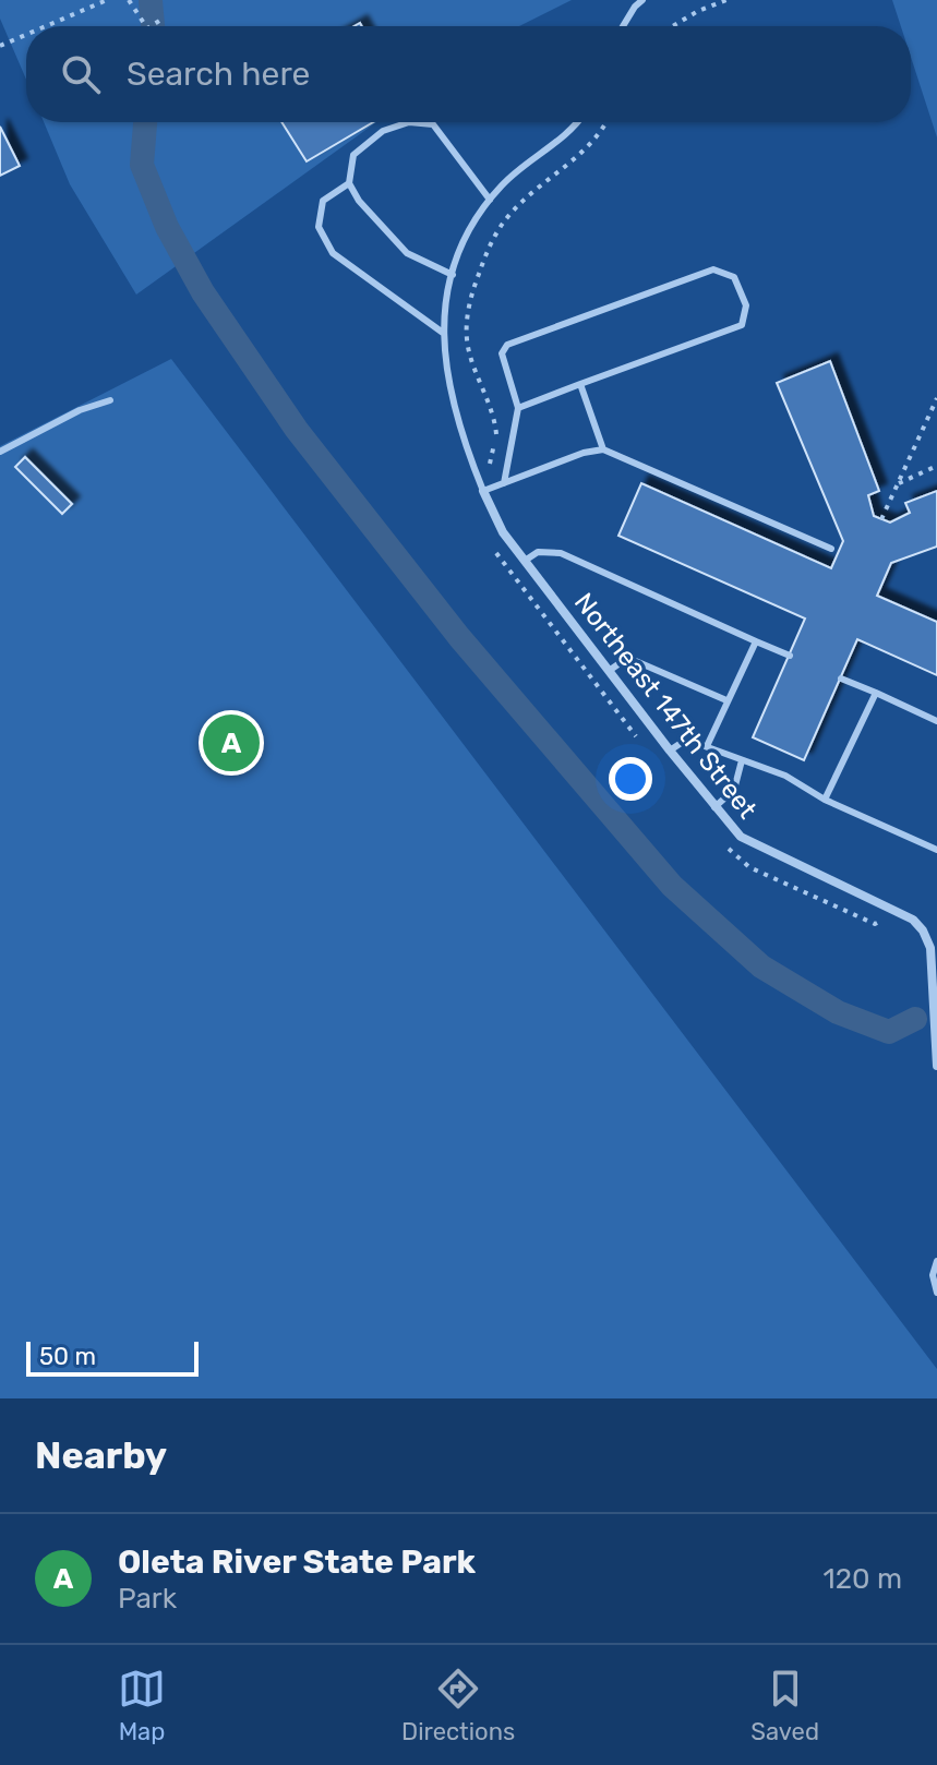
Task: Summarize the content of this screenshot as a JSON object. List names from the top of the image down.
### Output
{
  "streets": {
    "street": ["Northeast 147th Street"]
  },
  "scale_bar": "50 m",
  "page": {
    "search": "Search here",
    "pins": "A",
    "scale": "50 m",
    "heading": "Nearby",
    "list": [
      {
        "mark": "A",
        "name": "Oleta River State Park",
        "note": "Park",
        "value": "120 m"
      }
    ],
    "nav": ["Map", "Directions", "Saved"]
  }
}
